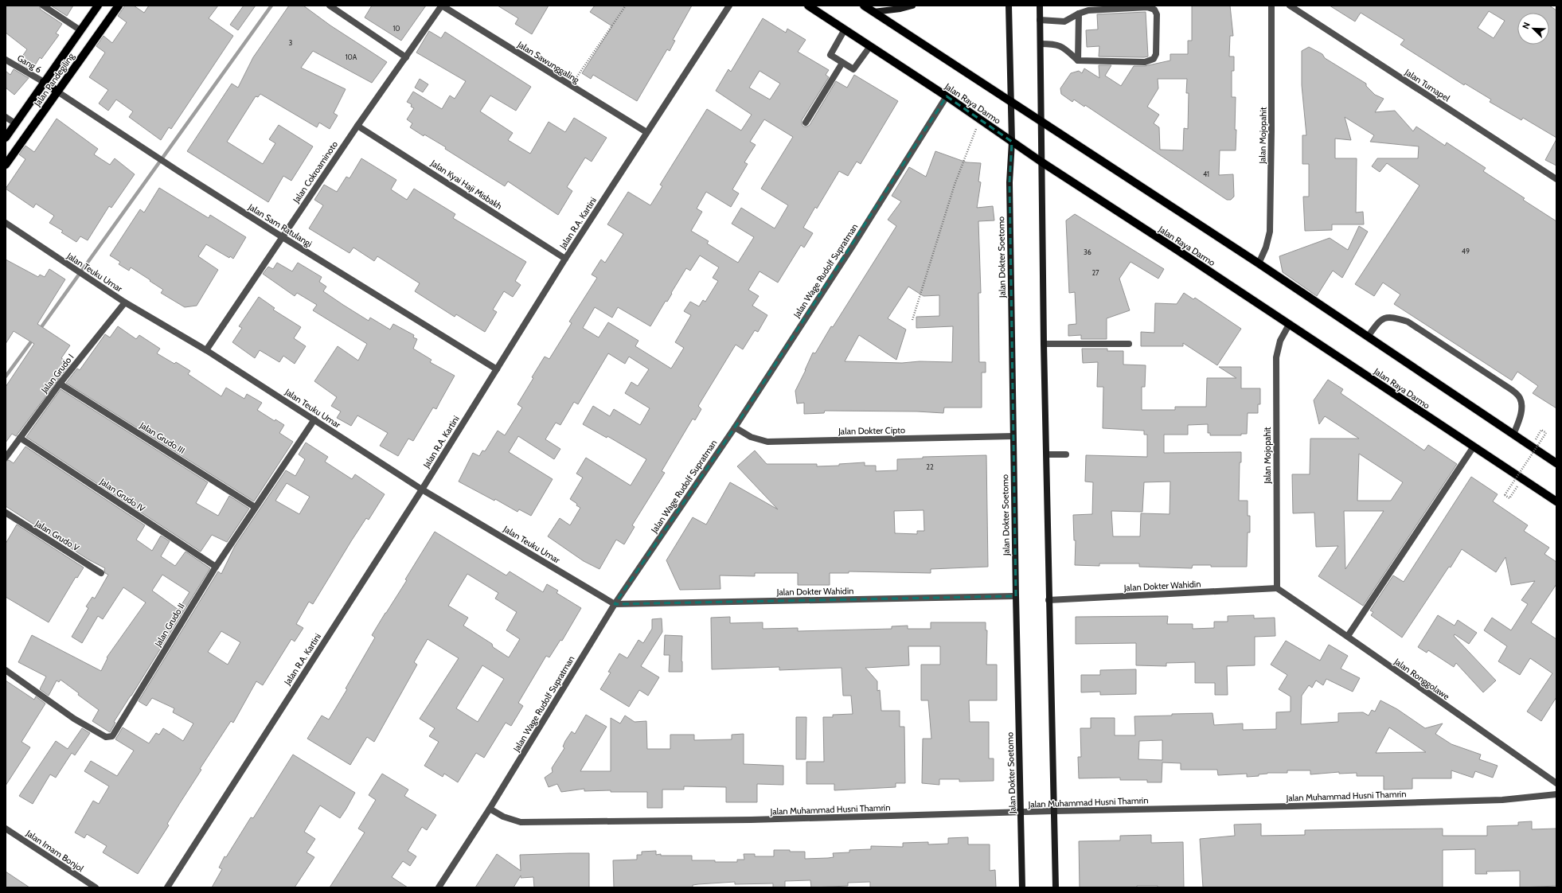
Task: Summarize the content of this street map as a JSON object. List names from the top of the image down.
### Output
{
  "streets": {
    "main road": ["Jalan Pandegiling", "Jalan Raya Darmo", "Jalan Dokter Soetomo"],
    "street": [
      "Jalan Sawunggaling",
      "Gang 6",
      "Jalan Tumapel",
      "Jalan Mojopahit",
      "Jalan Cokroaminoto",
      "Jalan Kyai Haji Misbakh",
      "Jalan R.A. Kartini",
      "Jalan Sam Ratulangi",
      "Jalan Wage Rudolf Supratman",
      "Jalan Teuku Umar",
      "Jalan Grudo I",
      "Jalan Dokter Cipto",
      "Jalan Grudo III",
      "Jalan Grudo IV",
      "Jalan Grudo V",
      "Jalan Dokter Wahidin",
      "Jalan Grudo II",
      "Jalan Ronggolawe",
      "Jalan Muhammad Husni Thamrin",
      "Jalan Imam Bonjol"
    ]
  },
  "crossings": [
    ["Jalan Sawunggaling", "Jalan Cokroaminoto"],
    ["Jalan Sawunggaling", "Jalan R.A. Kartini"],
    ["Gang 6", "Jalan Pandegiling"],
    ["Jalan Pandegiling", "Jalan Sam Ratulangi"],
    ["Jalan Raya Darmo", "Jalan Mojopahit"],
    ["Jalan Raya Darmo", "Jalan Dokter Soetomo"],
    ["Jalan Raya Darmo", "Jalan Wage Rudolf Supratman"],
    ["Jalan Mojopahit", "Jalan Dokter Wahidin"],
    ["Jalan Mojopahit", "Jalan Ronggolawe"],
    ["Jalan Cokroaminoto", "Jalan Kyai Haji Misbakh"],
    ["Jalan Cokroaminoto", "Jalan Sam Ratulangi"],
    ["Jalan Cokroaminoto", "Jalan Teuku Umar"],
    ["Jalan Kyai Haji Misbakh", "Jalan R.A. Kartini"],
    ["Jalan R.A. Kartini", "Jalan Sam Ratulangi"],
    ["Jalan R.A. Kartini", "Jalan Teuku Umar"],
    ["Jalan Dokter Soetomo", "Jalan Dokter Cipto"],
    ["Jalan Dokter Soetomo", "Jalan Dokter Wahidin"],
    ["Jalan Dokter Soetomo", "Jalan Muhammad Husni Thamrin"],
    ["Jalan Wage Rudolf Supratman", "Jalan Teuku Umar"],
    ["Jalan Wage Rudolf Supratman", "Jalan Dokter Cipto"],
    ["Jalan Wage Rudolf Supratman", "Jalan Dokter Wahidin"],
    ["Jalan Wage Rudolf Supratman", "Jalan Muhammad Husni Thamrin"],
    ["Jalan Teuku Umar", "Jalan Grudo I"],
    ["Jalan Teuku Umar", "Jalan Dokter Wahidin"],
    ["Jalan Teuku Umar", "Jalan Grudo II"],
    ["Jalan Grudo I", "Jalan Grudo III"],
    ["Jalan Grudo I", "Jalan Grudo IV"],
    ["Jalan Grudo III", "Jalan Grudo II"],
    ["Jalan Grudo IV", "Jalan Grudo II"],
    ["Jalan Dokter Wahidin", "Jalan Ronggolawe"]
  ],
  "house_numbers": [
    "10",
    "3",
    "10A",
    "41",
    "49",
    "36",
    "27",
    "22"
  ],
  "north": "top left"
}
